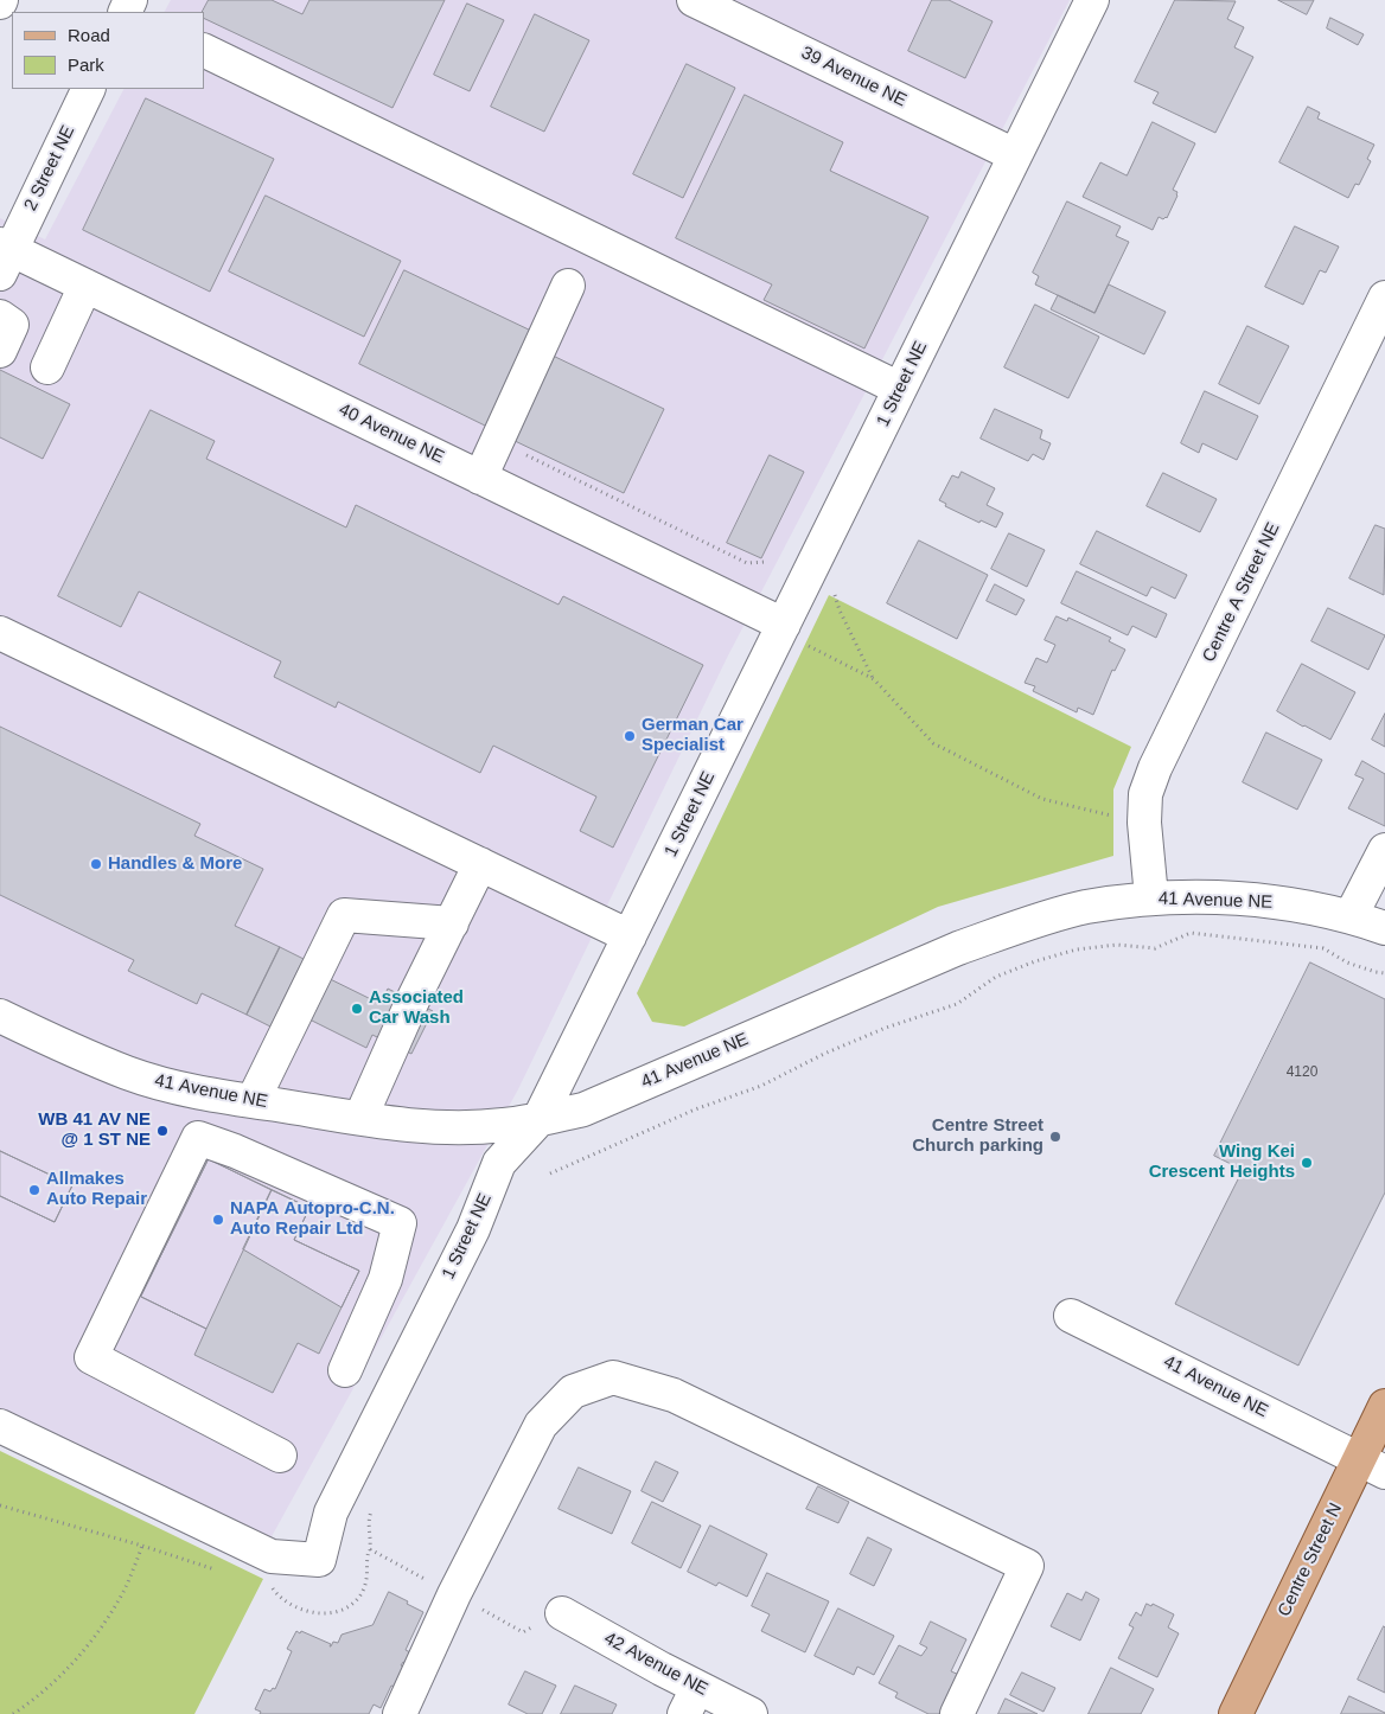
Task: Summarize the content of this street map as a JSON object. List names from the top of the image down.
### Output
{
  "streets": {
    "main road": ["Centre Street N"],
    "street": [
      "39 Avenue NE",
      "2 Street NE",
      "1 Street NE",
      "40 Avenue NE",
      "Centre A Street NE",
      "41 Avenue NE",
      "42 Avenue NE"
    ]
  },
  "crossings": [
    ["39 Avenue NE", "1 Street NE"],
    ["2 Street NE", "40 Avenue NE"],
    ["1 Street NE", "40 Avenue NE"],
    ["1 Street NE", "41 Avenue NE"],
    ["Centre A Street NE", "41 Avenue NE"],
    ["41 Avenue NE", "Centre Street N"]
  ],
  "places": [
    "German Car Specialist",
    "Handles & More",
    "Associated Car Wash",
    "WB 41 AV NE @ 1 ST NE",
    "Centre Street Church parking",
    "Wing Kei Crescent Heights",
    "Allmakes Auto Repair",
    "NAPA Autopro-C.N. Auto Repair Ltd"
  ],
  "house_numbers": ["4120"],
  "legend": ["Road", "Park"]
}
